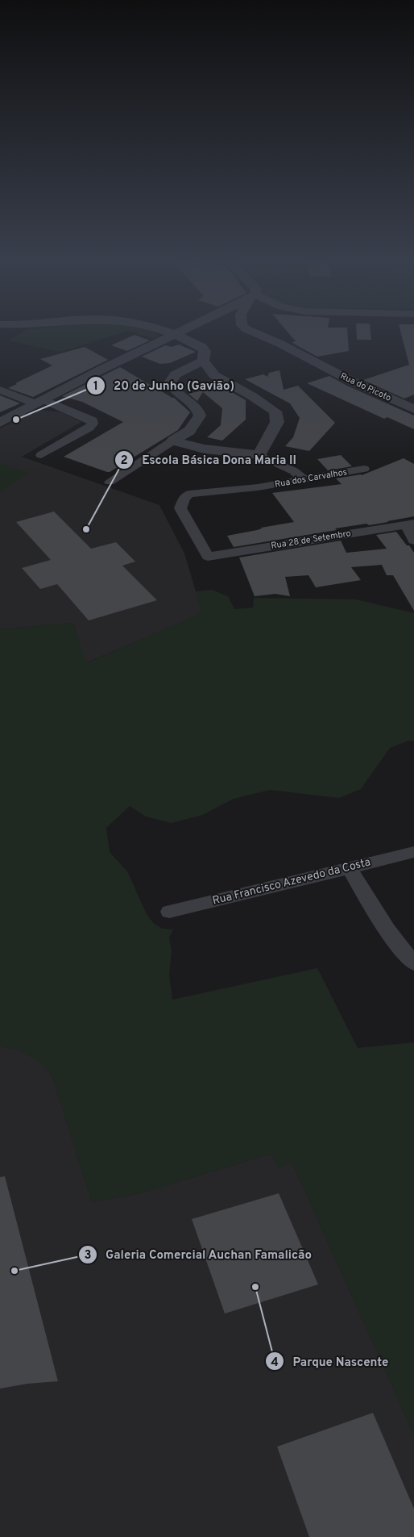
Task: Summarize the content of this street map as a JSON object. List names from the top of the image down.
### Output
{
  "streets": {
    "street": [
      "Rua do Picoto",
      "Rua dos Carvalhos",
      "Rua 28 de Setembro",
      "Rua Francisco Azevedo da Costa"
    ]
  },
  "crossings": [
    ["Rua dos Carvalhos", "Rua 28 de Setembro"]
  ],
  "places": [
    "20 de Junho (Gavião)",
    "Escola Básica Dona Maria II",
    "Galeria Comercial Auchan Famalicão",
    "Parque Nascente"
  ]
}
